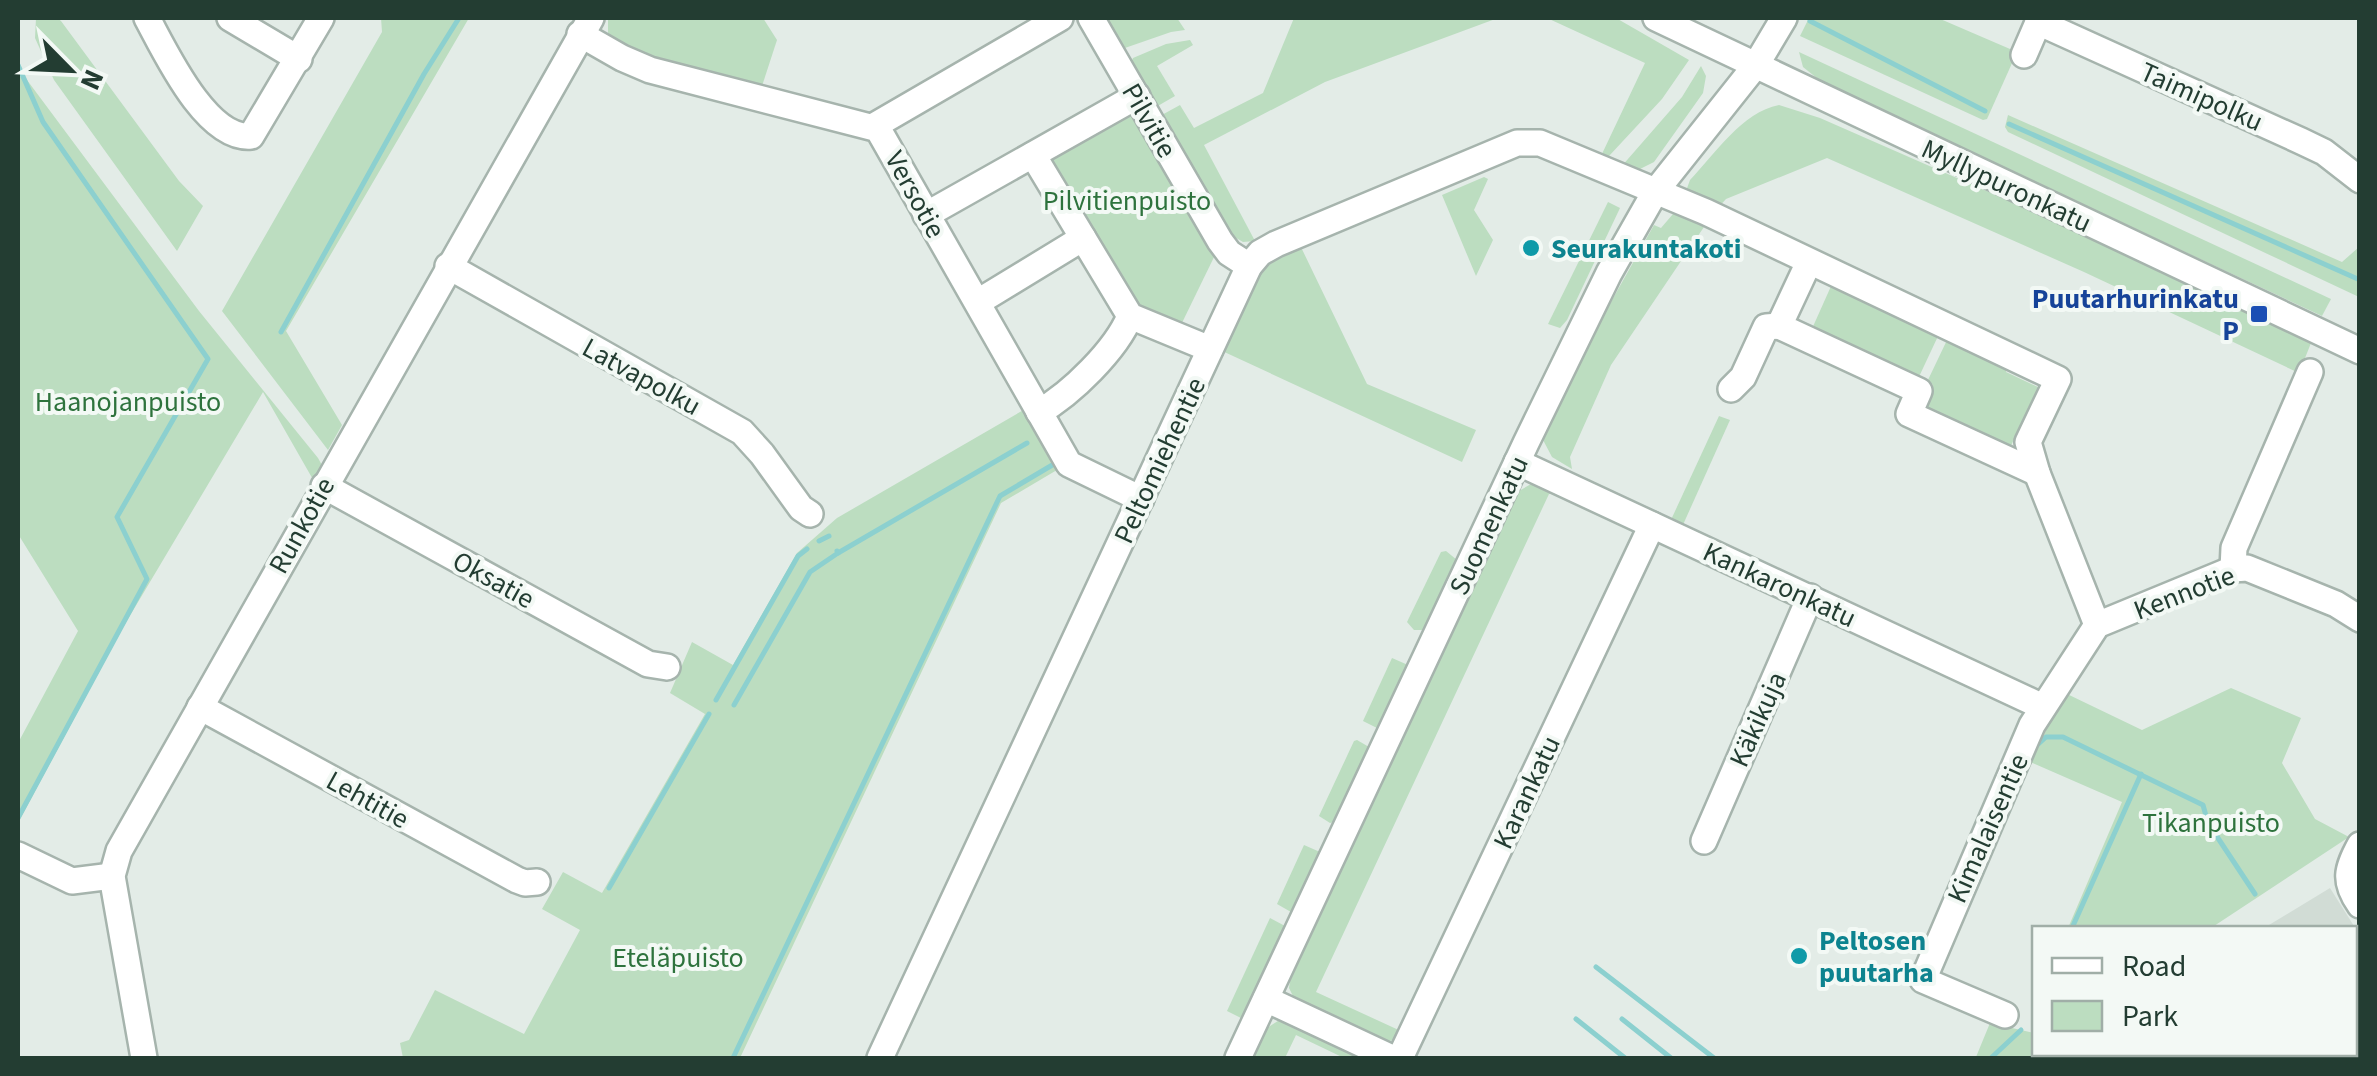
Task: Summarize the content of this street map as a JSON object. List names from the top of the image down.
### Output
{
  "streets": {
    "street": [
      "Taimipolku",
      "Pilvitie",
      "Myllypuronkatu",
      "Versotie",
      "Latvapolku",
      "Peltomiehentie",
      "Runkotie",
      "Suomenkatu",
      "Oksatie",
      "Kankaronkatu",
      "Kennotie",
      "Käkikuja",
      "Karankatu",
      "Lehtitie",
      "Kimalaisentie"
    ]
  },
  "crossings": [
    ["Pilvitie", "Peltomiehentie"],
    ["Myllypuronkatu", "Suomenkatu"],
    ["Versotie", "Peltomiehentie"],
    ["Versotie", "Runkotie"],
    ["Latvapolku", "Runkotie"],
    ["Runkotie", "Oksatie"],
    ["Runkotie", "Lehtitie"],
    ["Suomenkatu", "Kankaronkatu"],
    ["Kankaronkatu", "Kennotie"],
    ["Kankaronkatu", "Käkikuja"],
    ["Kankaronkatu", "Karankatu"],
    ["Kankaronkatu", "Kimalaisentie"],
    ["Kennotie", "Kimalaisentie"]
  ],
  "parks": [
    "Pilvitienpuisto",
    "Haanojanpuisto",
    "Tikanpuisto",
    "Eteläpuisto"
  ],
  "places": {
    "other": ["Seurakuntakoti", "Peltosen puutarha"],
    "transit": ["Puutarhurinkatu P"]
  },
  "legend": ["Road", "Park"],
  "north": "bottom right"
}
